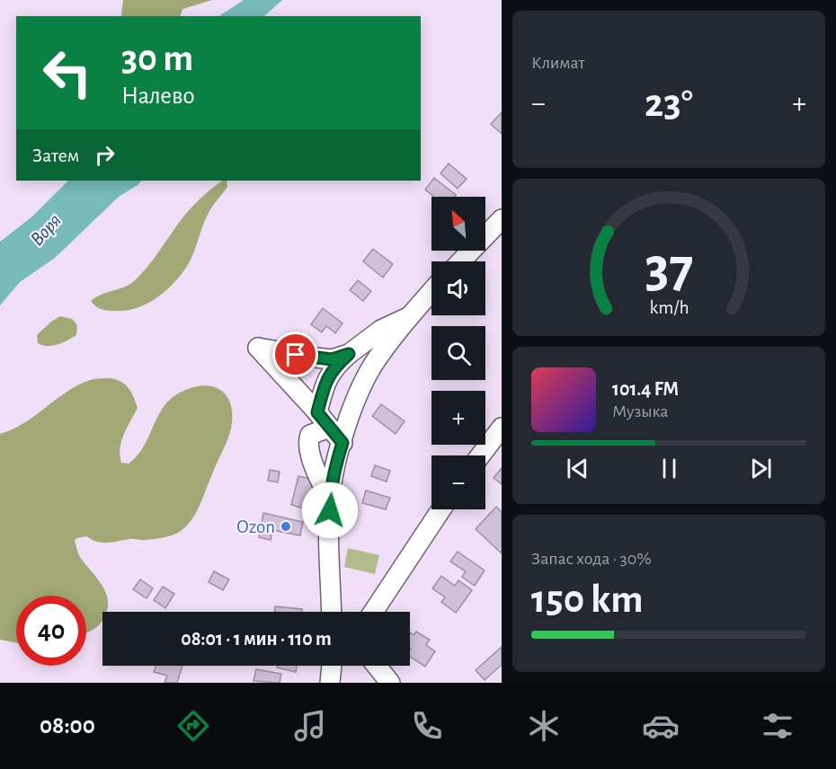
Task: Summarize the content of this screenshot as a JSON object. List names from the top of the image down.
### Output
{
  "water": ["Воря"],
  "places": ["Ozon"],
  "north": "top left",
  "page": {
    "tile": [
      "Климат",
      ["Запас хода · 30%", "150 km"]
    ],
    "turn": ["30 m", "Налево"],
    "heat": ["−", "23°", "+"],
    "then": "Затем",
    "map_buttons": ["+", "−"],
    "song": ["101.4 FM", "Музыка"],
    "limit": "40",
    "trip": "08:01 · 1 мин · 110 m",
    "tabs": "08:00",
    "gauge": ["37", "km/h"]
  }
}
